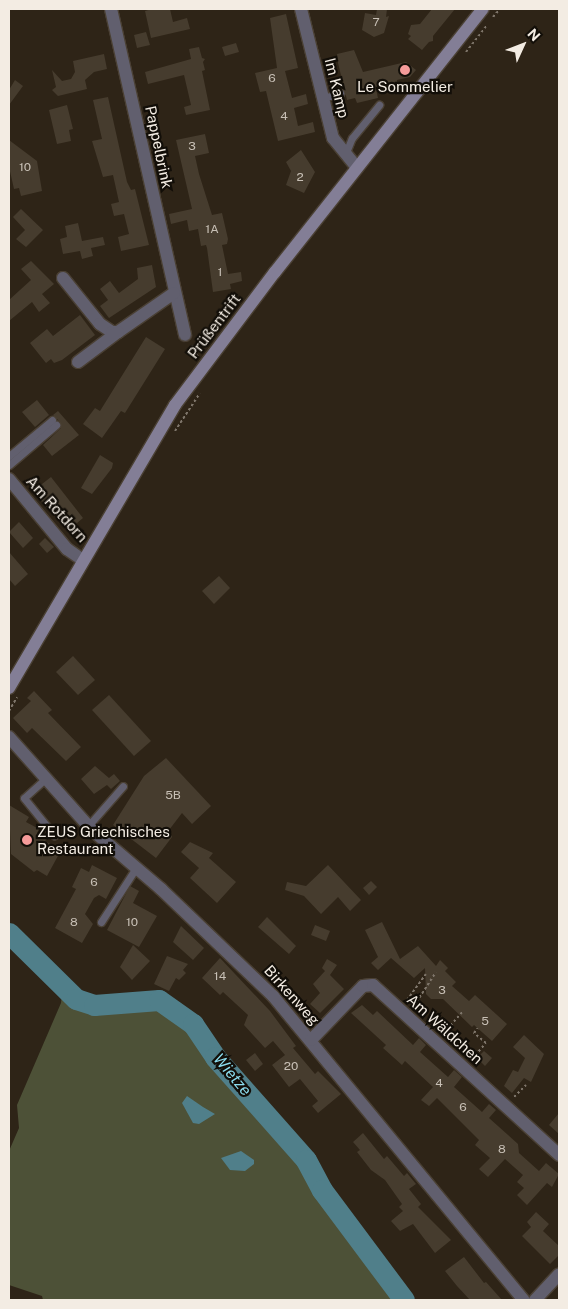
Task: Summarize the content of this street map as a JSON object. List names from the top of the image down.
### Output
{
  "streets": {
    "main road": ["Prüßentrift"],
    "street": [
      "Im Kamp",
      "Pappelbrink",
      "Am Rotdorn",
      "Birkenweg",
      "Am Wäldchen"
    ]
  },
  "crossings": [
    ["Im Kamp", "Prüßentrift"],
    ["Prüßentrift", "Am Rotdorn"],
    ["Birkenweg", "Am Wäldchen"]
  ],
  "water": ["Wietze"],
  "places": ["Le Sommelier", "ZEUS Griechisches Restaurant"],
  "house_numbers": [
    "7",
    "6",
    "4",
    "3",
    "10",
    "2",
    "1A",
    "1",
    "5B",
    "6",
    "8",
    "10",
    "14",
    "3",
    "5",
    "20",
    "4",
    "6",
    "8"
  ],
  "north": "top right"
}
